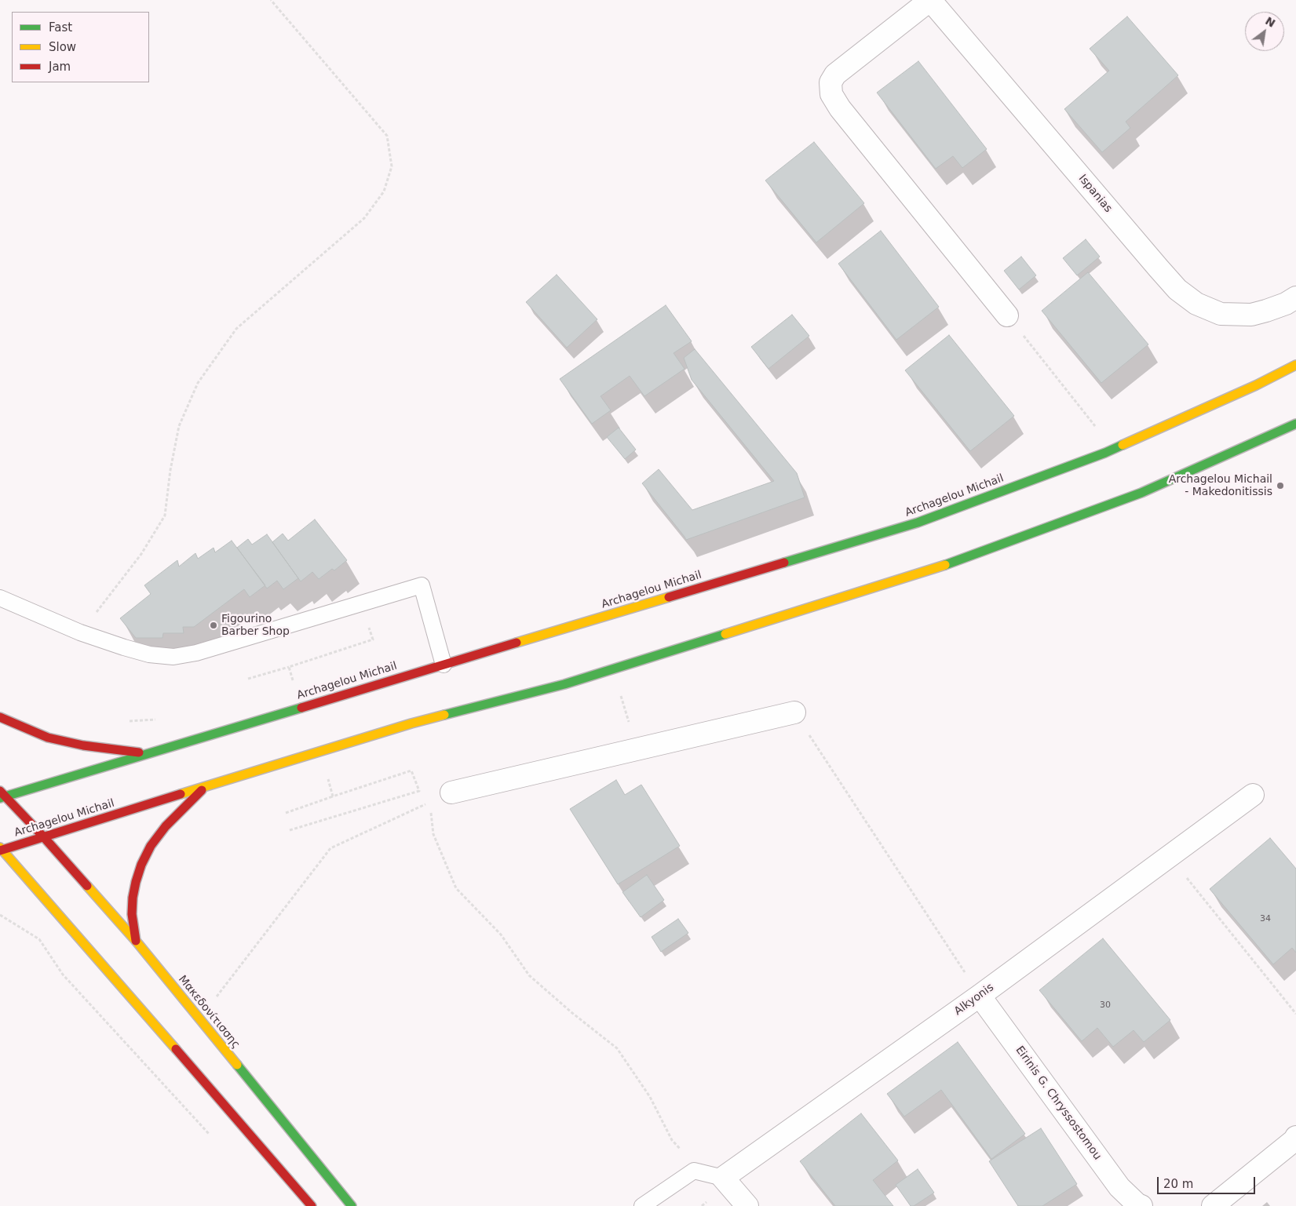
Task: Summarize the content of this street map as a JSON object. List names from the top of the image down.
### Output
{
  "streets": {
    "main road": ["Archagelou Michail", "Μακεδονίτισσης"],
    "street": ["Ispanias", "Alkyonis", "Eirinis G. Chryssostomou"]
  },
  "crossings": [
    ["Archagelou Michail", "Μακεδονίτισσης"],
    ["Alkyonis", "Eirinis G. Chryssostomou"]
  ],
  "places": ["Archagelou Michail - Makedonitissis", "Figourino Barber Shop"],
  "house_numbers": ["34", "30"],
  "legend": ["Fast", "Slow", "Jam"],
  "scale_bar": "20 m",
  "north": "top right"
}
